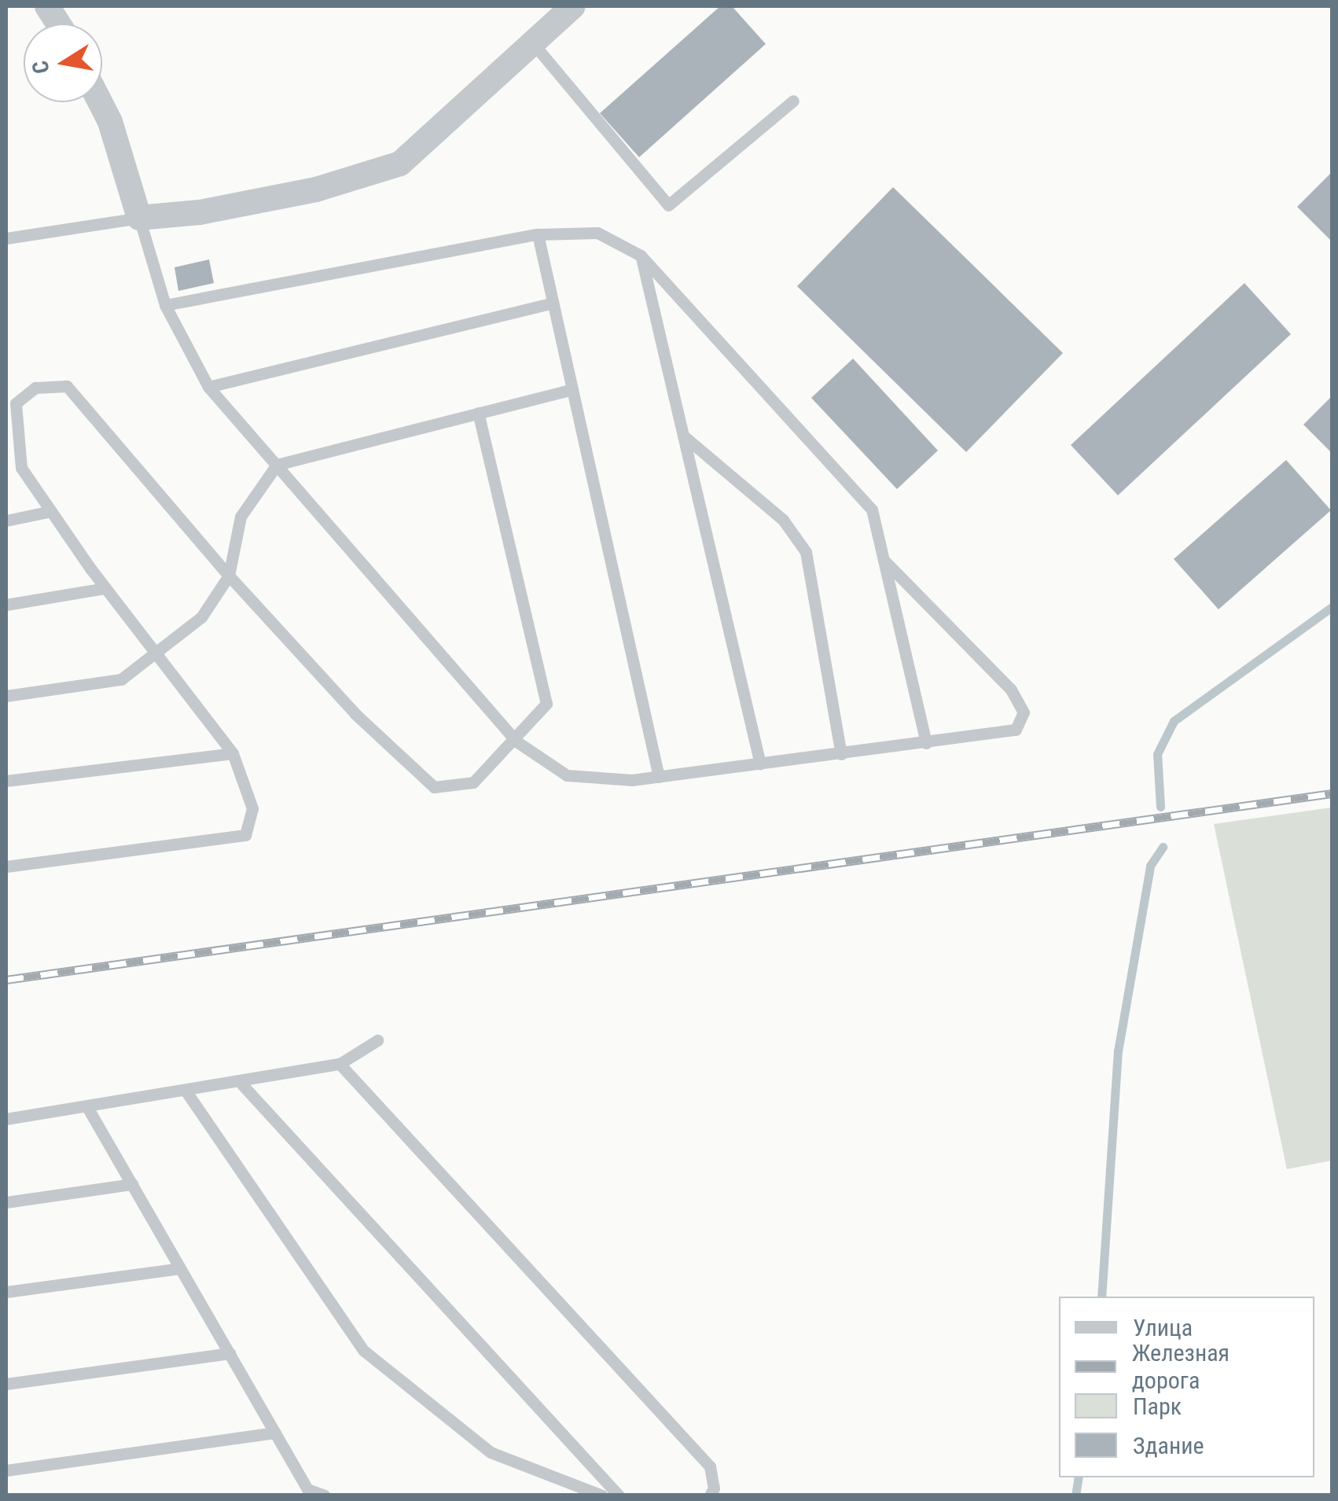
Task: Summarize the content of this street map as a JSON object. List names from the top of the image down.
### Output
{
  "legend": [
    "Улица",
    "Железная дорога",
    "Парк",
    "Здание"
  ],
  "north": "left"
}
